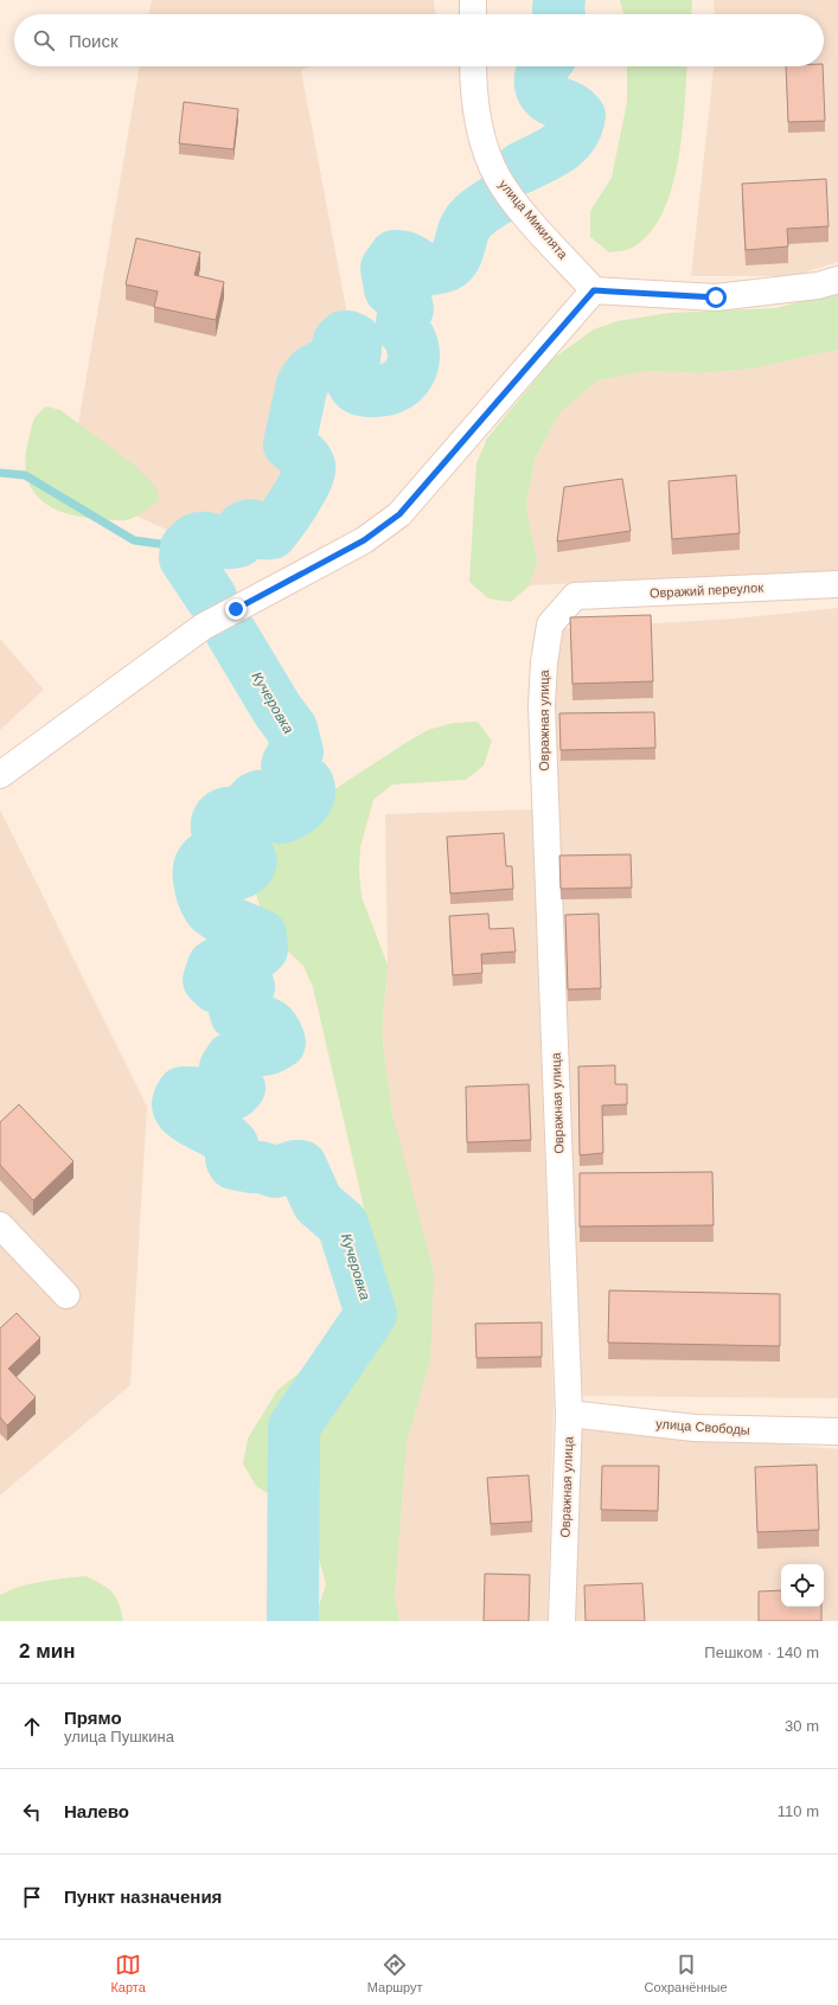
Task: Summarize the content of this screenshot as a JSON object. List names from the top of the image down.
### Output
{
  "streets": {
    "street": [
      "улица Микилята",
      "Овражий переулок",
      "Овражная улица",
      "улица Свободы"
    ]
  },
  "crossings": [
    ["Овражий переулок", "Овражная улица"],
    ["Овражная улица", "улица Свободы"]
  ],
  "water": ["Кучеровка"],
  "page": {
    "search": "Поиск",
    "heading": ["2 мин", "Пешком · 140 m"],
    "list": [
      ["Прямо", "улица Пушкина", "30 m"],
      ["Налево", "110 m"],
      "Пункт назначения"
    ],
    "nav": ["Карта", "Маршрут", "Сохранённые"]
  }
}
